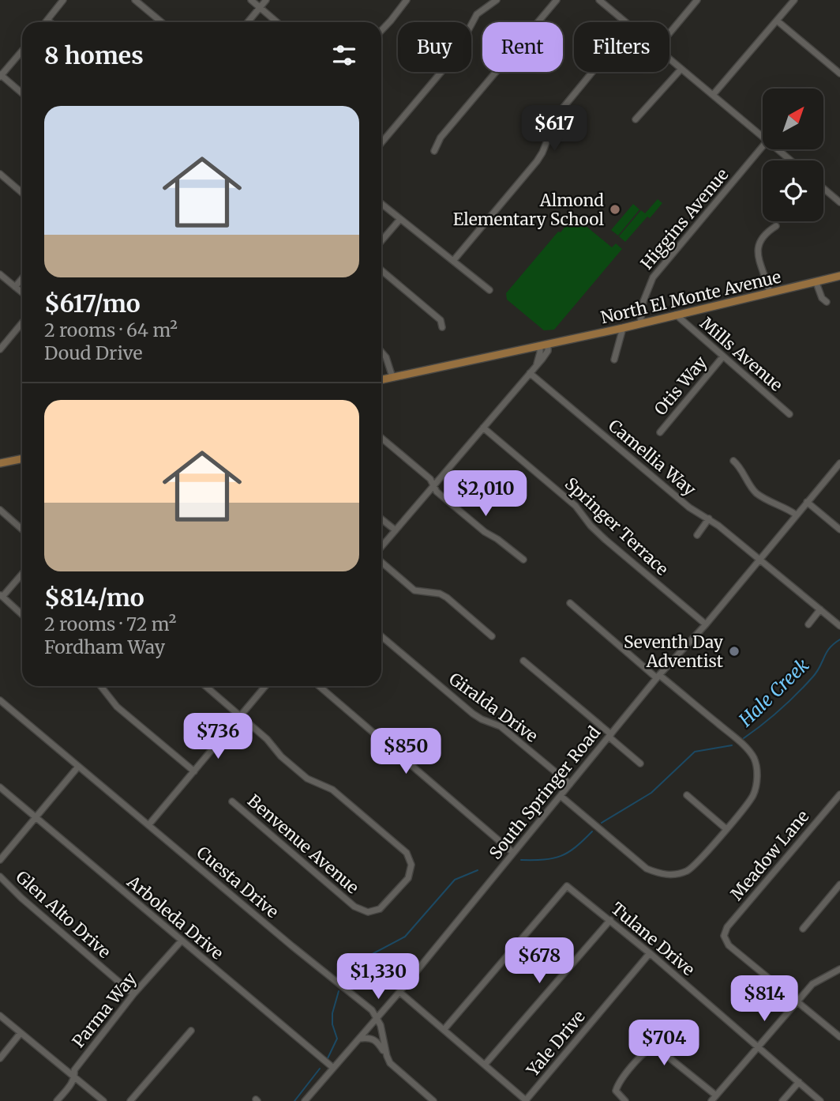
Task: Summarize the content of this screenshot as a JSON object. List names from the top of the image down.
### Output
{
  "streets": {
    "main road": ["North El Monte Avenue"],
    "street": [
      "Higgins Avenue",
      "Mills Avenue",
      "Otis Way",
      "Camellia Way",
      "Springer Terrace",
      "Giralda Drive",
      "South Springer Road",
      "Benvenue Avenue",
      "Meadow Lane",
      "Cuesta Drive",
      "Glen Alto Drive",
      "Arboleda Drive",
      "Tulane Drive",
      "Parma Way",
      "Yale Drive"
    ]
  },
  "crossings": [
    ["Higgins Avenue", "North El Monte Avenue"],
    ["North El Monte Avenue", "Mills Avenue"],
    ["Mills Avenue", "Otis Way"],
    ["Camellia Way", "South Springer Road"],
    ["Springer Terrace", "South Springer Road"],
    ["Giralda Drive", "South Springer Road"],
    ["South Springer Road", "Cuesta Drive"],
    ["South Springer Road", "Arboleda Drive"],
    ["Glen Alto Drive", "Parma Way"],
    ["Arboleda Drive", "Parma Way"],
    ["Tulane Drive", "Yale Drive"]
  ],
  "water": ["Hale Creek"],
  "places": ["Almond Elementary School", "Seventh Day Adventist"],
  "north": "top right",
  "page": {
    "chip": ["Buy", "Rent", "Filters"],
    "heading": "8 homes",
    "list": [
      {
        "name": "$617/mo",
        "note": "2 rooms · 64 m² · Doud Drive"
      },
      {
        "name": "$814/mo",
        "note": "2 rooms · 72 m² · Fordham Way"
      }
    ],
    "price": [
      "$617",
      "$2,010",
      "$736",
      "$850",
      "$678",
      "$1,330",
      "$814",
      "$704"
    ]
  }
}
